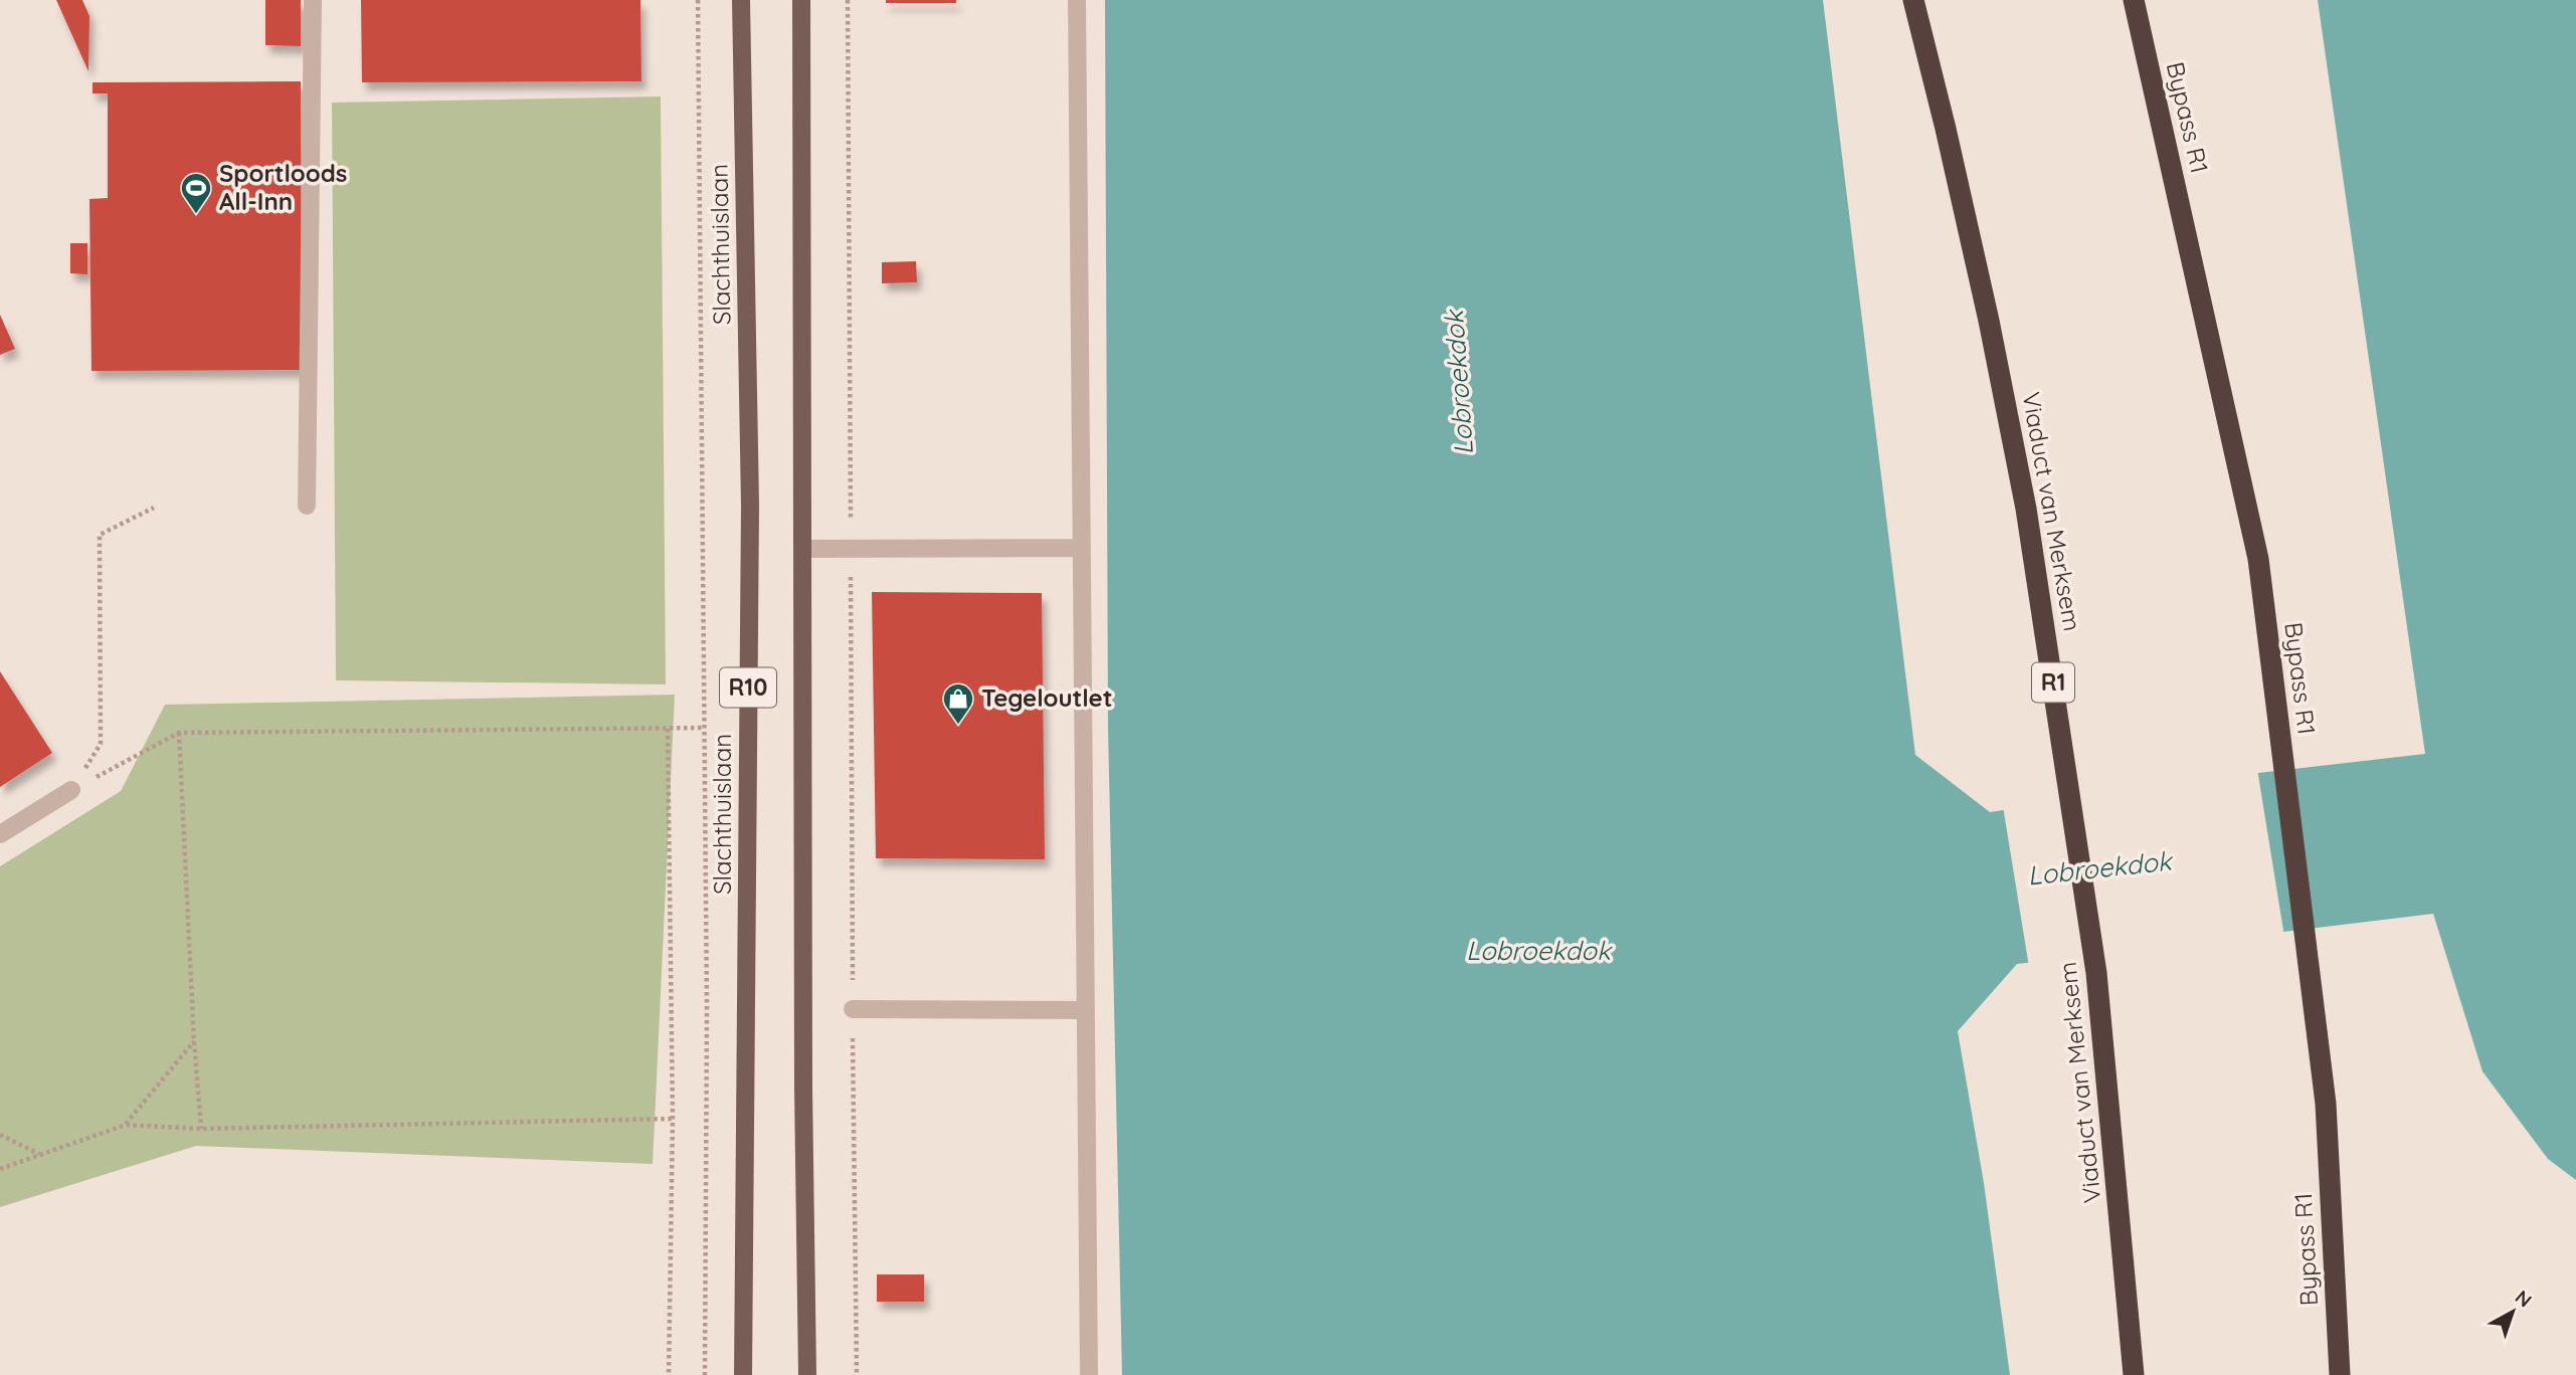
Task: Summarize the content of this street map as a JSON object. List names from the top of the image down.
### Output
{
  "streets": {
    "highway": ["Bypass R1", "Viaduct van Merksem", "R1"],
    "main road": ["Slachthuislaan", "R10"]
  },
  "water": ["Lobroekdok"],
  "places": {
    "sports": ["Sportloods All-Inn"],
    "shop": ["Tegeloutlet"]
  },
  "north": "top right"
}
